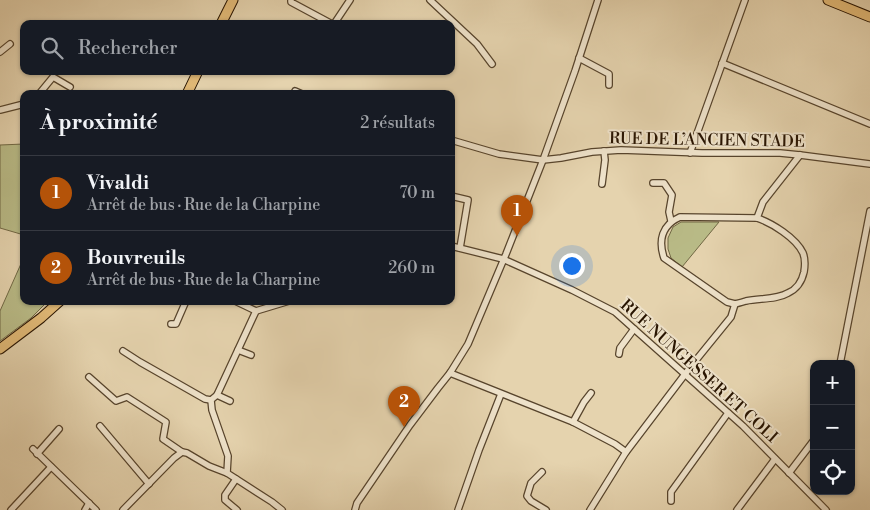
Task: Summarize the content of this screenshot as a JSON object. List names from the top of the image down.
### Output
{
  "streets": {
    "street": ["RUE DE L’ANCIEN STADE", "RUE NUNGESSER ET COLI"]
  },
  "page": {
    "search": "Rechercher",
    "heading": ["À proximité", "2 résultats"],
    "list": [
      {
        "mark": "1",
        "name": "Vivaldi",
        "note": "Arrêt de bus · Rue de la Charpine",
        "value": "70 m"
      },
      {
        "mark": "2",
        "name": "Bouvreuils",
        "note": "Arrêt de bus · Rue de la Charpine",
        "value": "260 m"
      }
    ],
    "pins": ["1", "2"],
    "map_buttons": ["+", "−"]
  }
}
